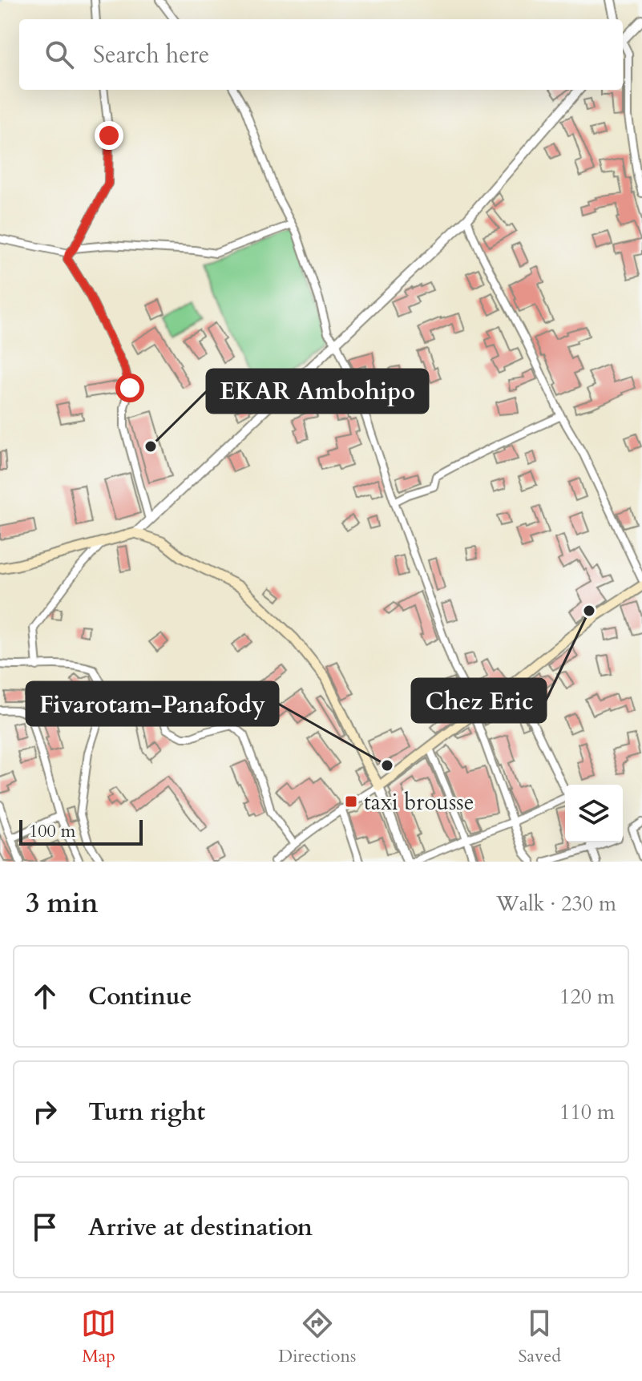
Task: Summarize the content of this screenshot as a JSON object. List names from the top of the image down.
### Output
{
  "places": {
    "other": ["EKAR Ambohipo", "Chez Eric", "Fivarotam-Panafody"],
    "transit": ["taxi brousse"]
  },
  "scale_bar": "100 m",
  "page": {
    "search": "Search here",
    "scale": "100 m",
    "heading": ["3 min", "Walk · 230 m"],
    "list": [
      ["Continue", "120 m"],
      ["Turn right", "110 m"],
      "Arrive at destination"
    ],
    "nav": ["Map", "Directions", "Saved"]
  }
}
